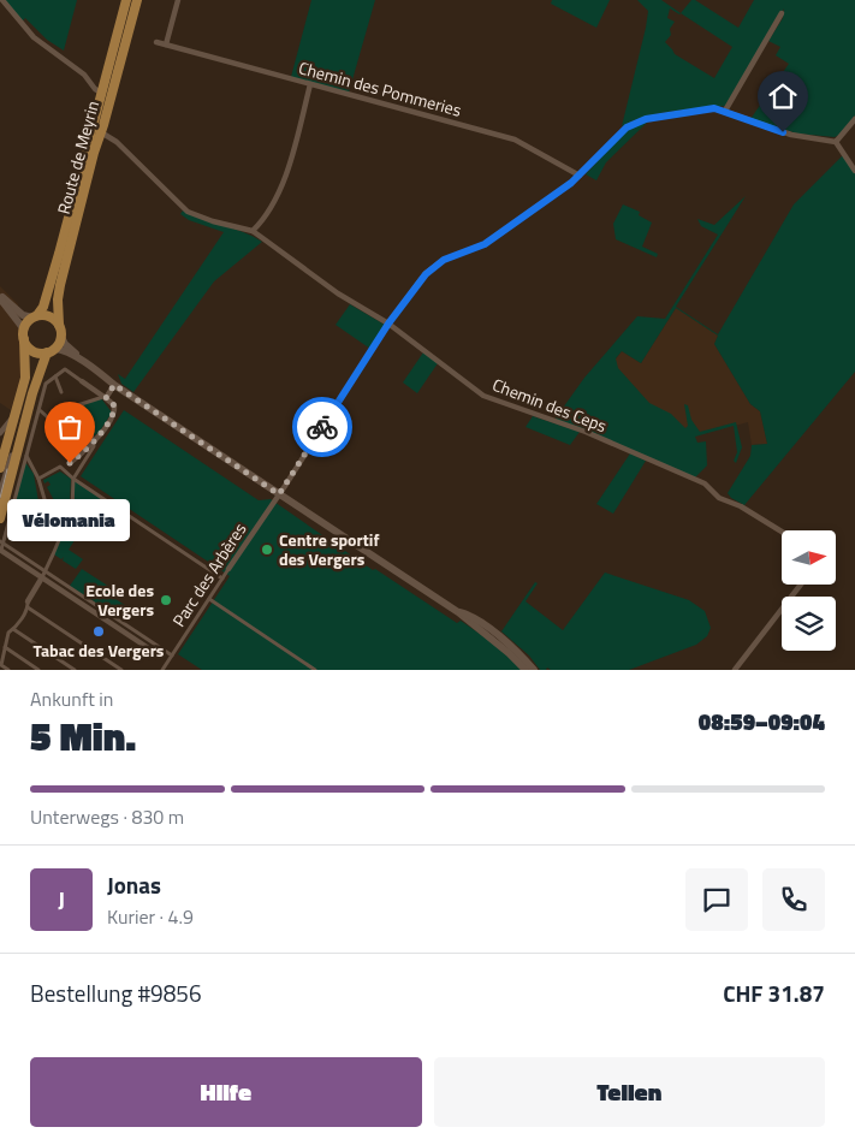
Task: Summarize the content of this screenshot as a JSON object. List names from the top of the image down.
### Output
{
  "streets": {
    "main road": ["Route de Meyrin"],
    "street": ["Chemin des Pommeries", "Chemin des Ceps", "Parc des Arbères"]
  },
  "crossings": [
    ["Chemin des Pommeries", "Parc des Arbères"],
    ["Route de Meyrin", "Chemin des Ceps"],
    ["Chemin des Ceps", "Parc des Arbères"]
  ],
  "places": [
    "Vélomania",
    "Centre sportif des Vergers",
    "Ecole des Vergers",
    "Tabac des Vergers"
  ],
  "north": "right",
  "page": {
    "bubble": "Vélomania",
    "heading": ["5 Min.", "Ankunft in", "08:59–09:04"],
    "panel": [
      "Jonas",
      "Kurier · 4.9",
      "Bestellung #9856",
      "CHF 31.87"
    ],
    "bar": "Unterwegs · 830 m",
    "round": "J",
    "buttons": ["Hilfe", "Teilen"]
  }
}
